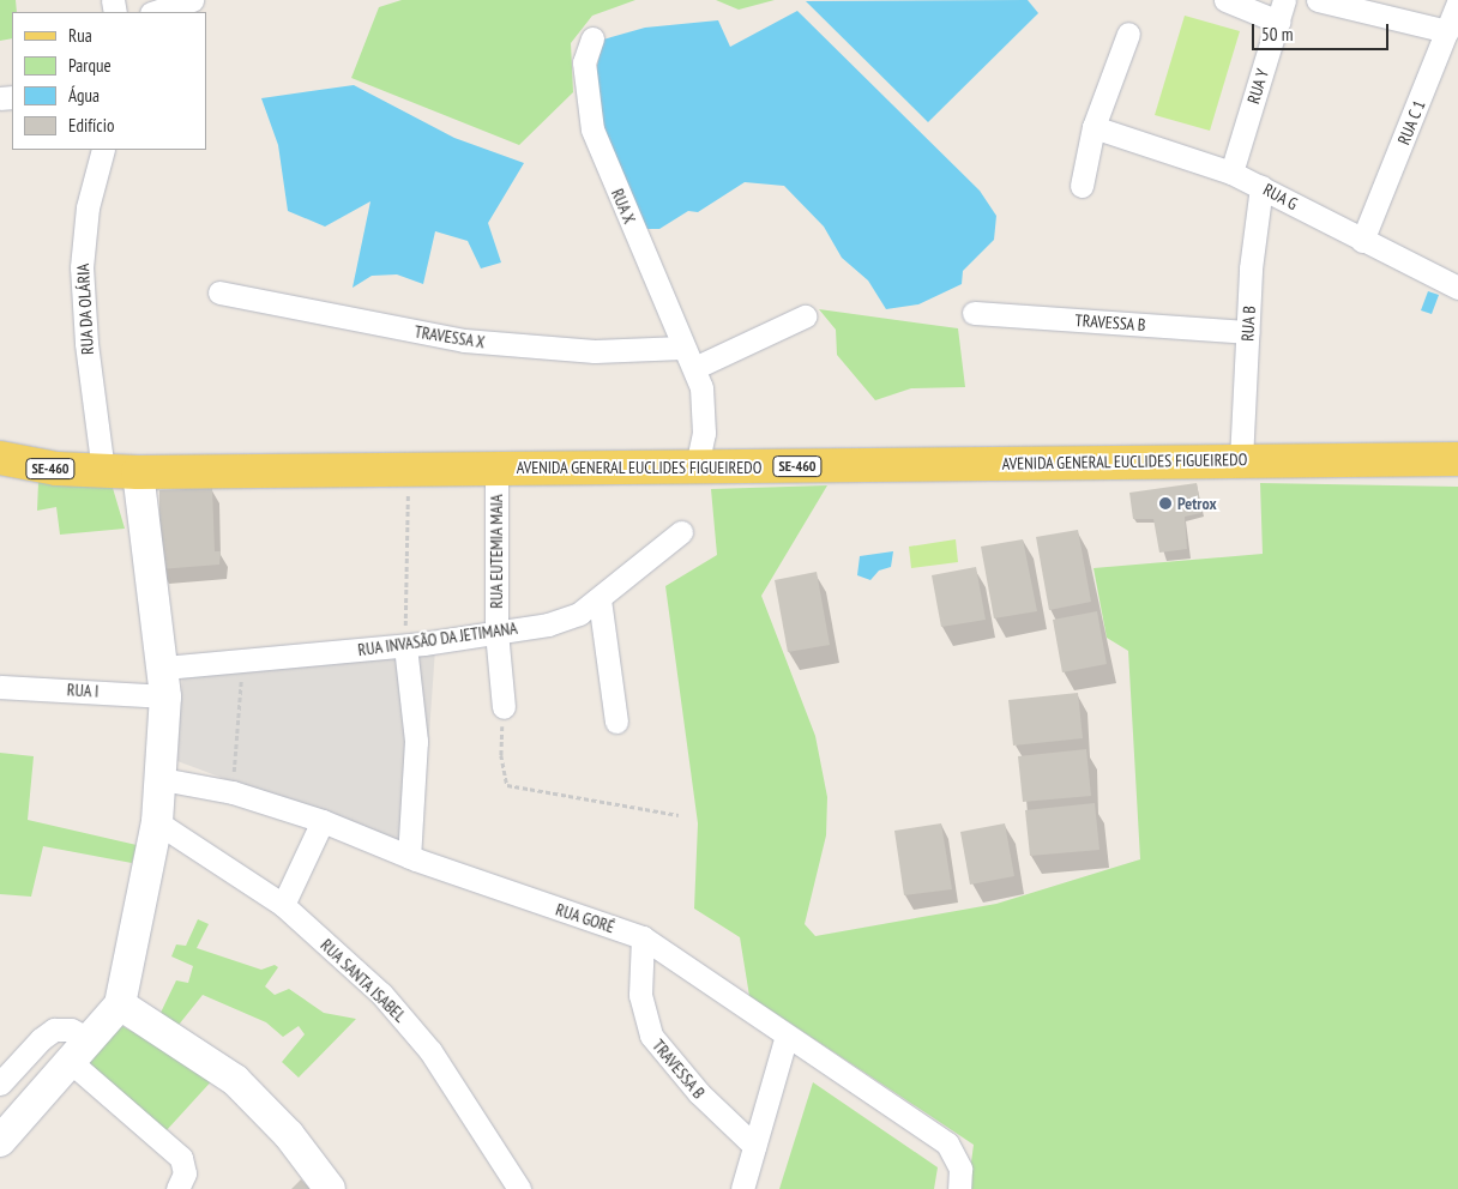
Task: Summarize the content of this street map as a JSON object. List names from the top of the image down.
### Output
{
  "streets": {
    "main road": ["AVENIDA GENERAL EUCLIDES FIGUEIREDO", "SE-460"],
    "street": [
      "RUA Y",
      "RUA C 1",
      "RUA G",
      "RUA X",
      "RUA DA OLÁRIA",
      "TRAVESSA B",
      "RUA B",
      "TRAVESSA X",
      "RUA EUTEMIA MAIA",
      "RUA INVASÃO DA JETIMANA",
      "RUA I",
      "RUA GORÉ",
      "RUA SANTA ISABEL"
    ]
  },
  "crossings": [
    ["RUA Y", "RUA G"],
    ["RUA C 1", "RUA G"],
    ["RUA G", "RUA B"],
    ["RUA X", "TRAVESSA X"],
    ["RUA X", "AVENIDA GENERAL EUCLIDES FIGUEIREDO"],
    ["RUA DA OLÁRIA", "AVENIDA GENERAL EUCLIDES FIGUEIREDO"],
    ["TRAVESSA B", "RUA B"],
    ["TRAVESSA B", "RUA GORÉ"],
    ["RUA B", "AVENIDA GENERAL EUCLIDES FIGUEIREDO"],
    ["AVENIDA GENERAL EUCLIDES FIGUEIREDO", "RUA EUTEMIA MAIA"],
    ["RUA EUTEMIA MAIA", "RUA INVASÃO DA JETIMANA"],
    ["RUA INVASÃO DA JETIMANA", "RUA I"]
  ],
  "places": ["Petrox"],
  "legend": [
    "Rua",
    "Parque",
    "Água",
    "Edifício"
  ],
  "scale_bar": "50 m"
}
